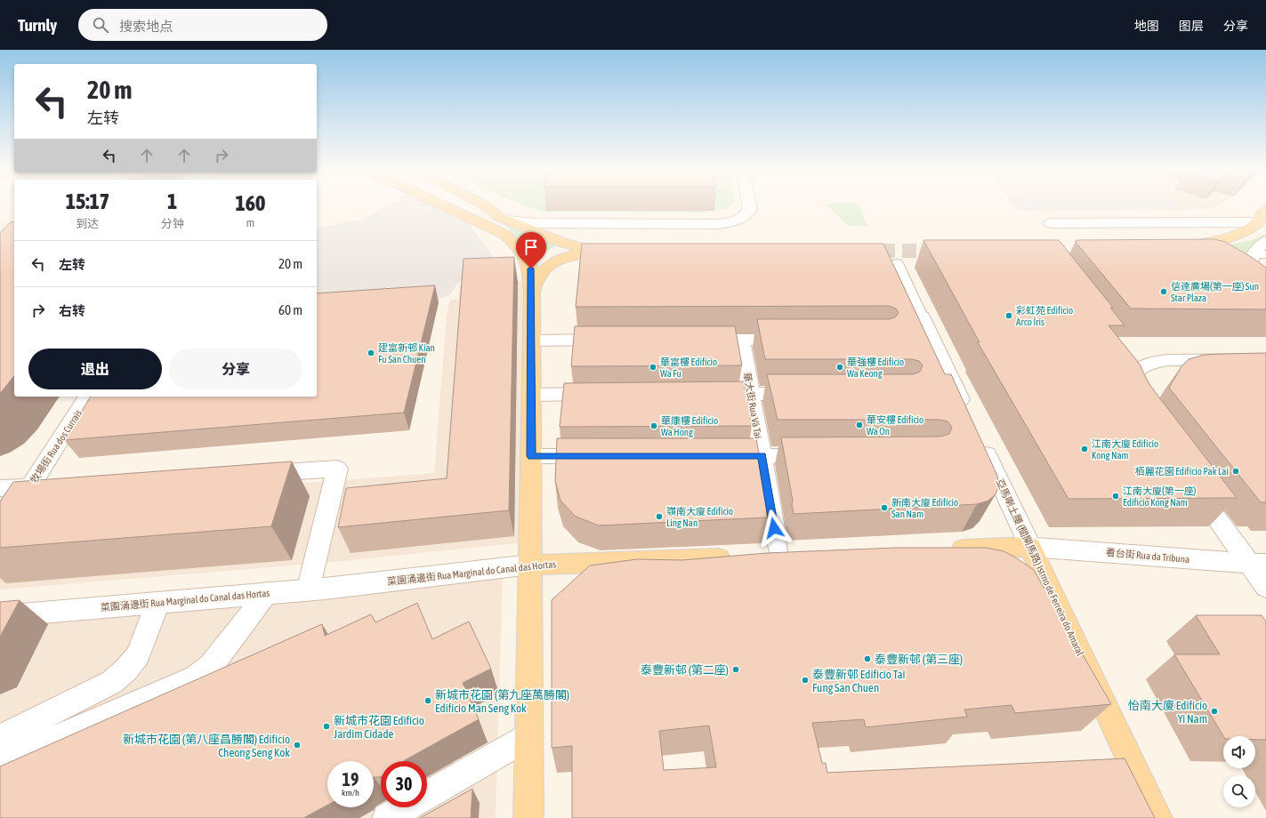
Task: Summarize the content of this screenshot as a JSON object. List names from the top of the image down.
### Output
{
  "streets": {
    "main road": ["亞馬喇土腰 (關閘馬路) Istmo de Ferreira do Amaral", "菜園涌邊街 Rua Marginal do Canal das Hortas"],
    "street": ["華大街 Rua Vá Tai", "牧場街 Rua dos Currais", "看台街 Rua da Tribuna"]
  },
  "crossings": [
    ["華大街 Rua Vá Tai", "菜園涌邊街 Rua Marginal do Canal das Hortas"],
    ["看台街 Rua da Tribuna", "亞馬喇土腰 (關閘馬路) Istmo de Ferreira do Amaral"]
  ],
  "places": [
    "信達廣場(第一座) Sun Star Plaza",
    "彩虹苑 Edifício Arco Íris",
    "建富新邨 Kian Fu San Chuen",
    "華富樓 Edifício Wa Fu",
    "華強樓 Edifício Wa Keong",
    "華安樓 Edifício Wa On",
    "華康樓 Edifício Wa Hong",
    "江南大廈 Edifício Kong Nam",
    "栢麗花園 Edifício Pak Lai",
    "江南大廈(第一座) Edifício Kong Nam",
    "新南大廈 Edifício San Nam",
    "嶺南大廈 Edifício Ling Nan",
    "泰豐新邨 (第三座)",
    "泰豐新邨 (第二座)",
    "泰豐新邨 Edifício Tai Fung San Chuen",
    "新城市花園 (第九座萬勝閣) Edifício Man Seng Kok",
    "怡南大廈 Edifício Yi Nam",
    "新城市花園 Edifício Jardim Cidade",
    "新城市花園 (第八座昌勝閣) Edifício Cheong Seng Kok"
  ],
  "page": {
    "header": "Turnly",
    "search": "搜索地点",
    "nav": ["地图", "图层", "分享"],
    "turn": ["20 m", "左转"],
    "eta": [
      "15:17",
      "到达",
      "1",
      "分钟",
      "160",
      "m"
    ],
    "list": [
      {
        "name": "左转",
        "value": "20 m"
      },
      {
        "name": "右转",
        "value": "60 m"
      }
    ],
    "buttons": ["退出", "分享"],
    "speed": "19 km/h",
    "limit": "30"
  }
}
